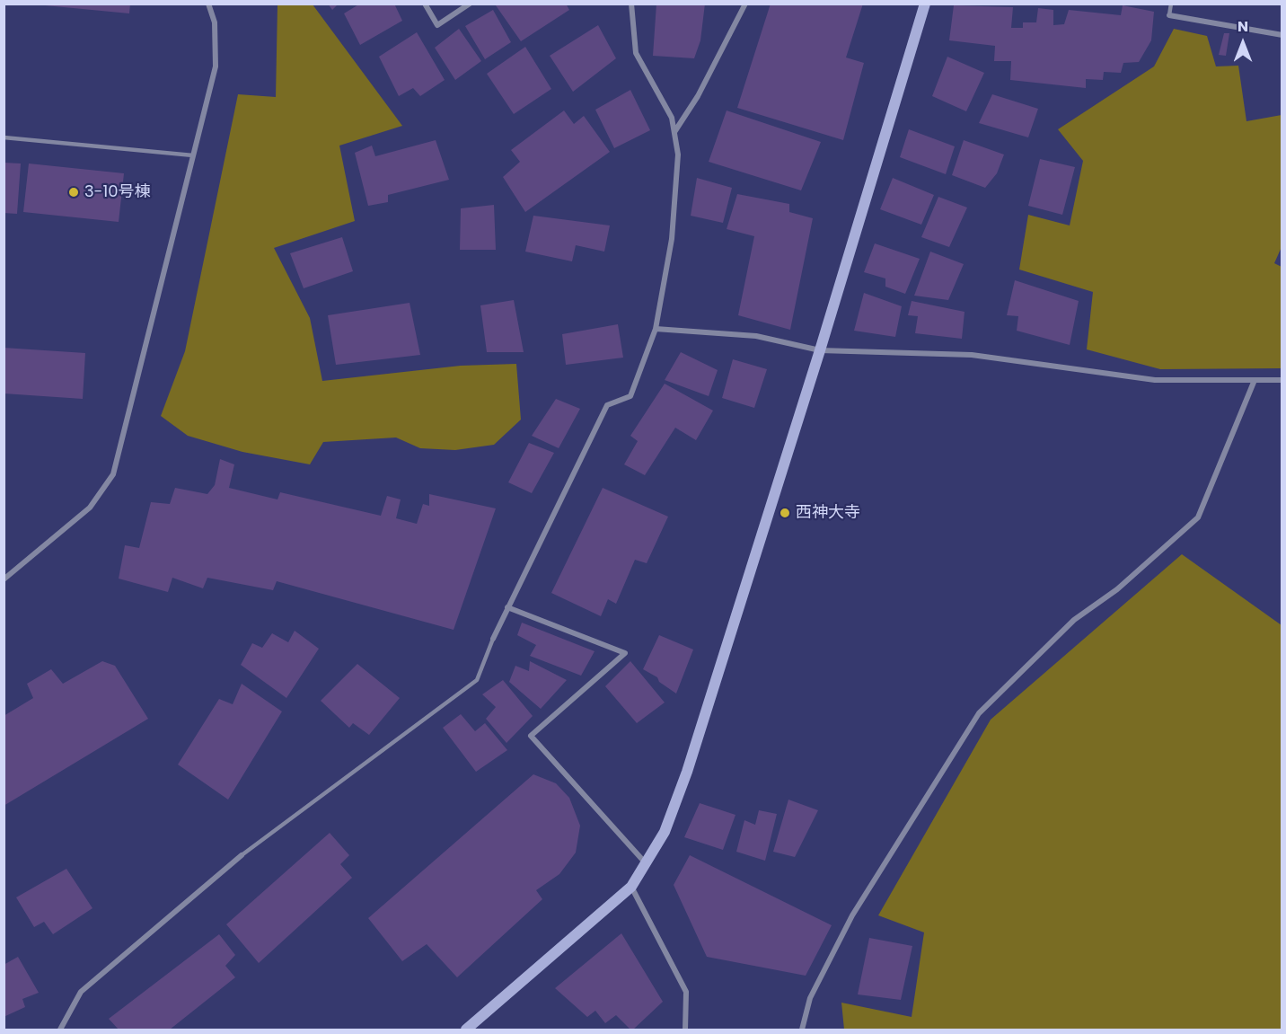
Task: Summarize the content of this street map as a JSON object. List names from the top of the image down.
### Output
{
  "places": ["3-10号棟", "西神大寺"],
  "north": "top"
}
